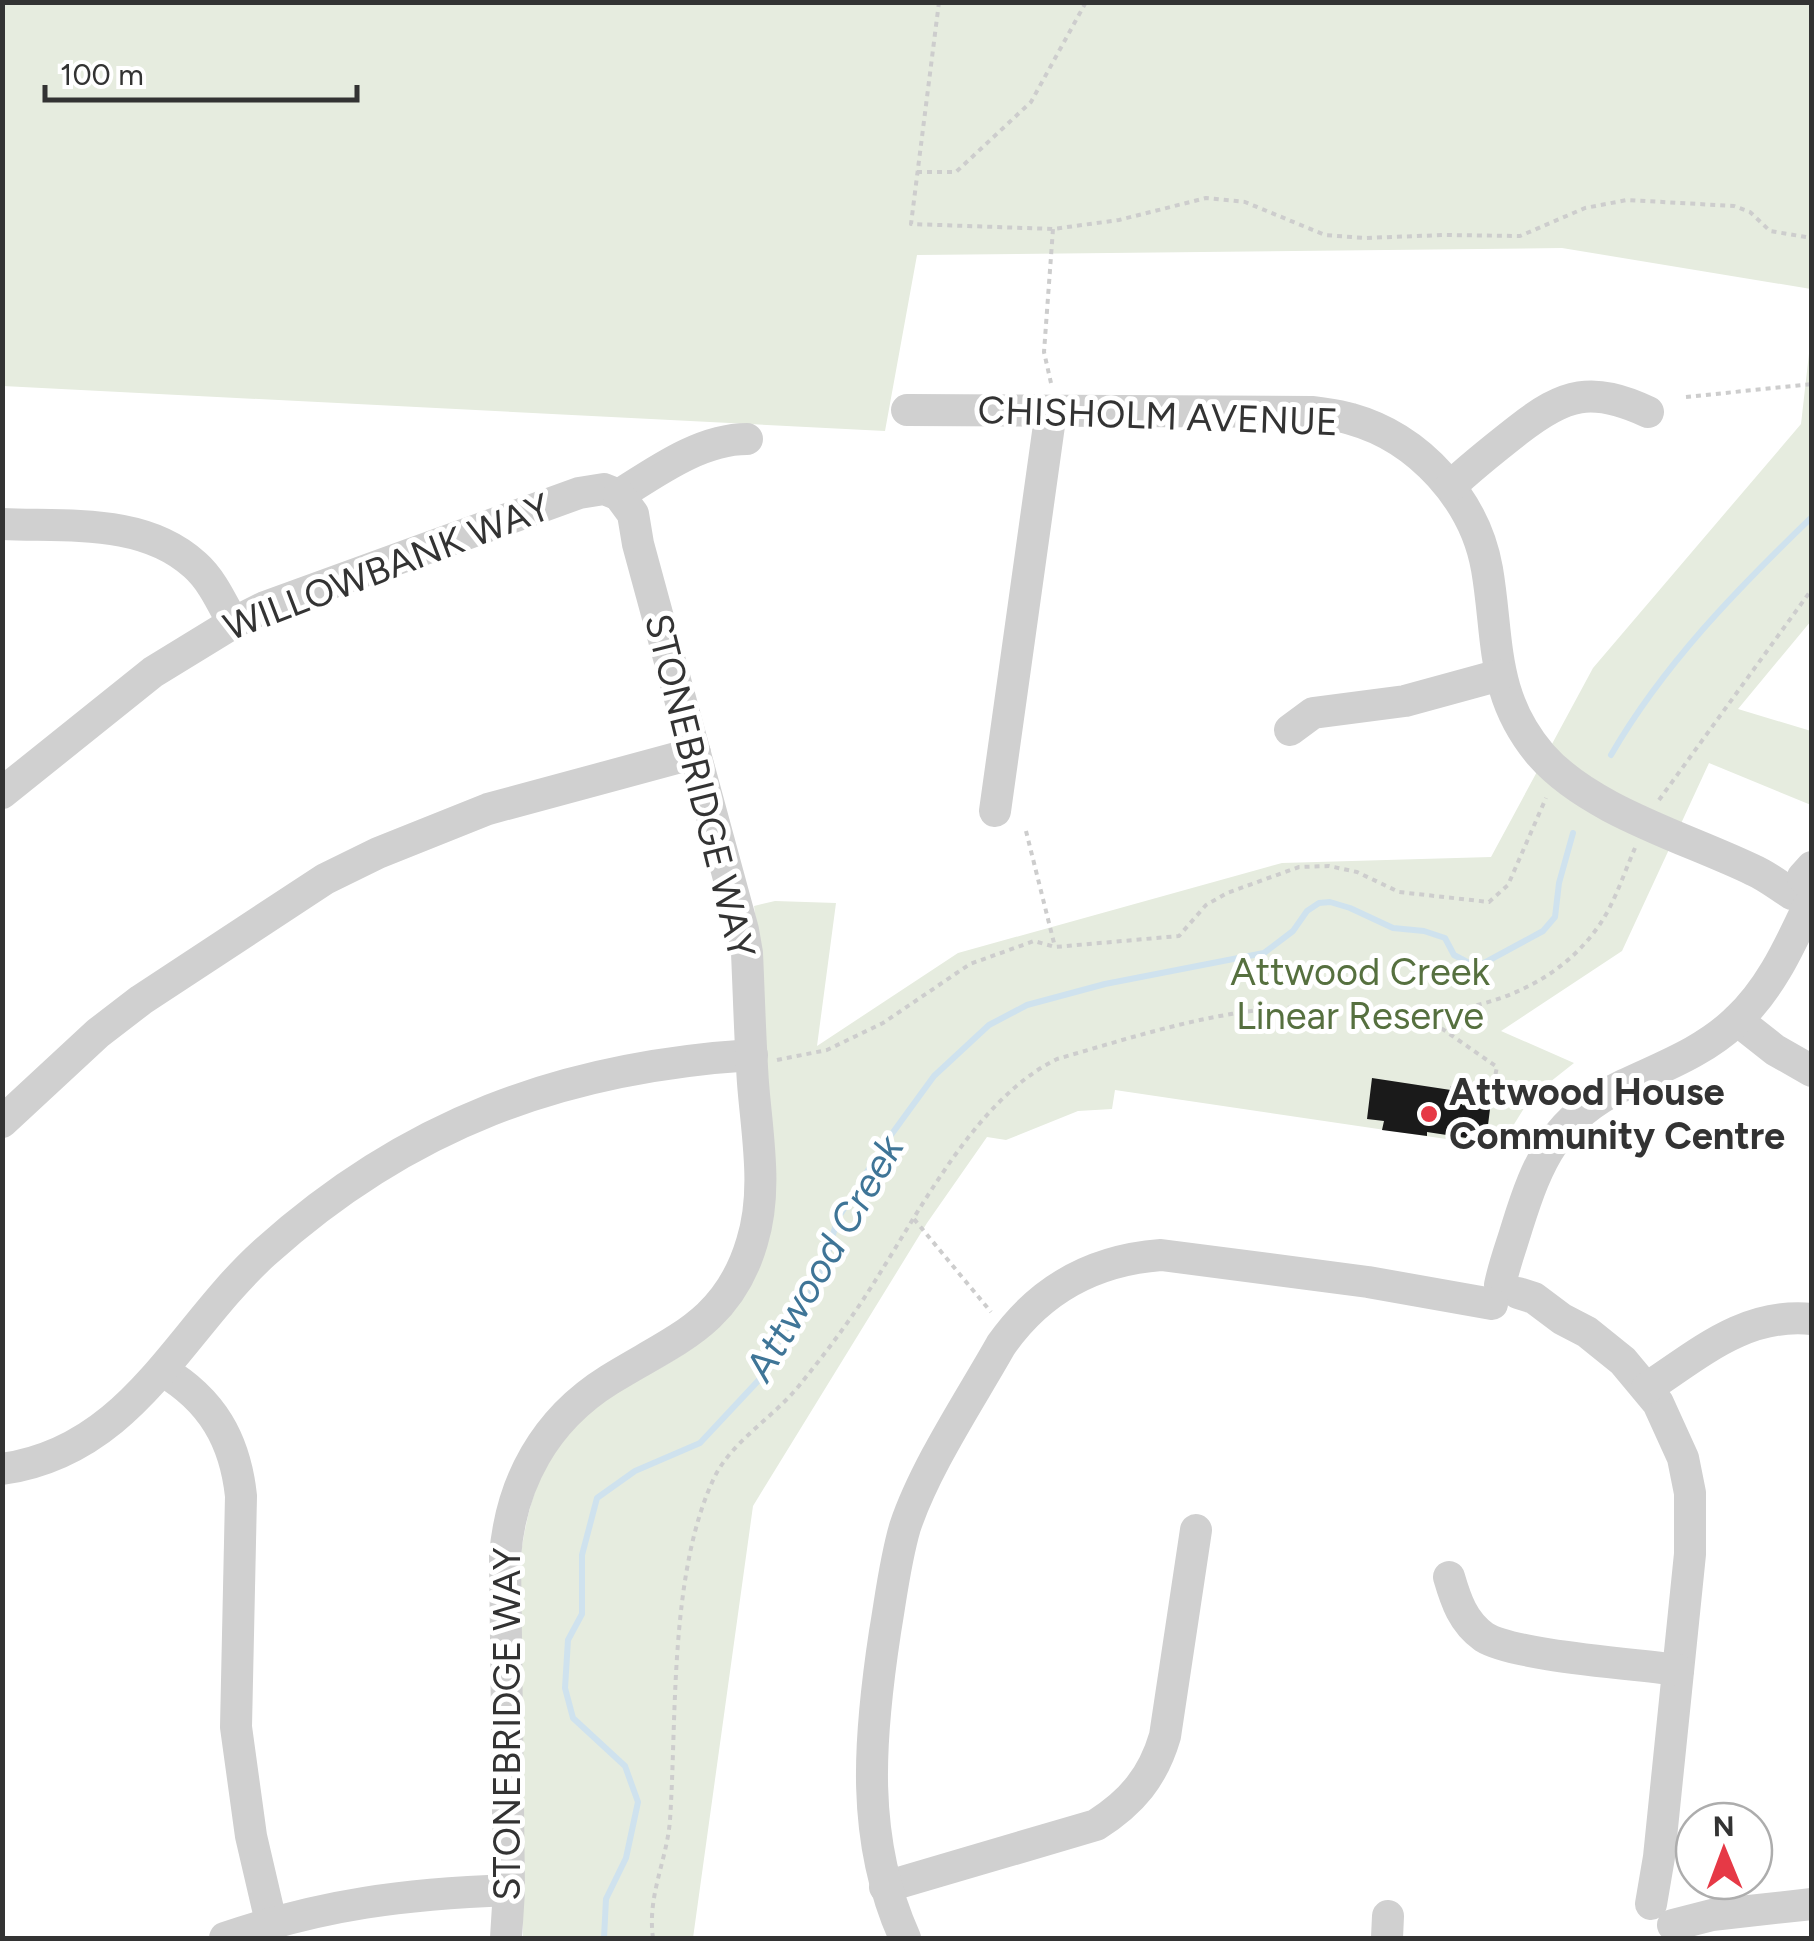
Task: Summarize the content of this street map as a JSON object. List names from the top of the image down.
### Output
{
  "streets": {
    "street": ["CHISHOLM AVENUE", "WILLOWBANK WAY", "STONEBRIDGE WAY"]
  },
  "crossings": [
    ["WILLOWBANK WAY", "STONEBRIDGE WAY"]
  ],
  "water": ["Attwood Creek"],
  "parks": ["Attwood Creek Linear Reserve"],
  "places": ["Attwood House Community Centre"],
  "scale_bar": "100 m",
  "north": "top"
}
